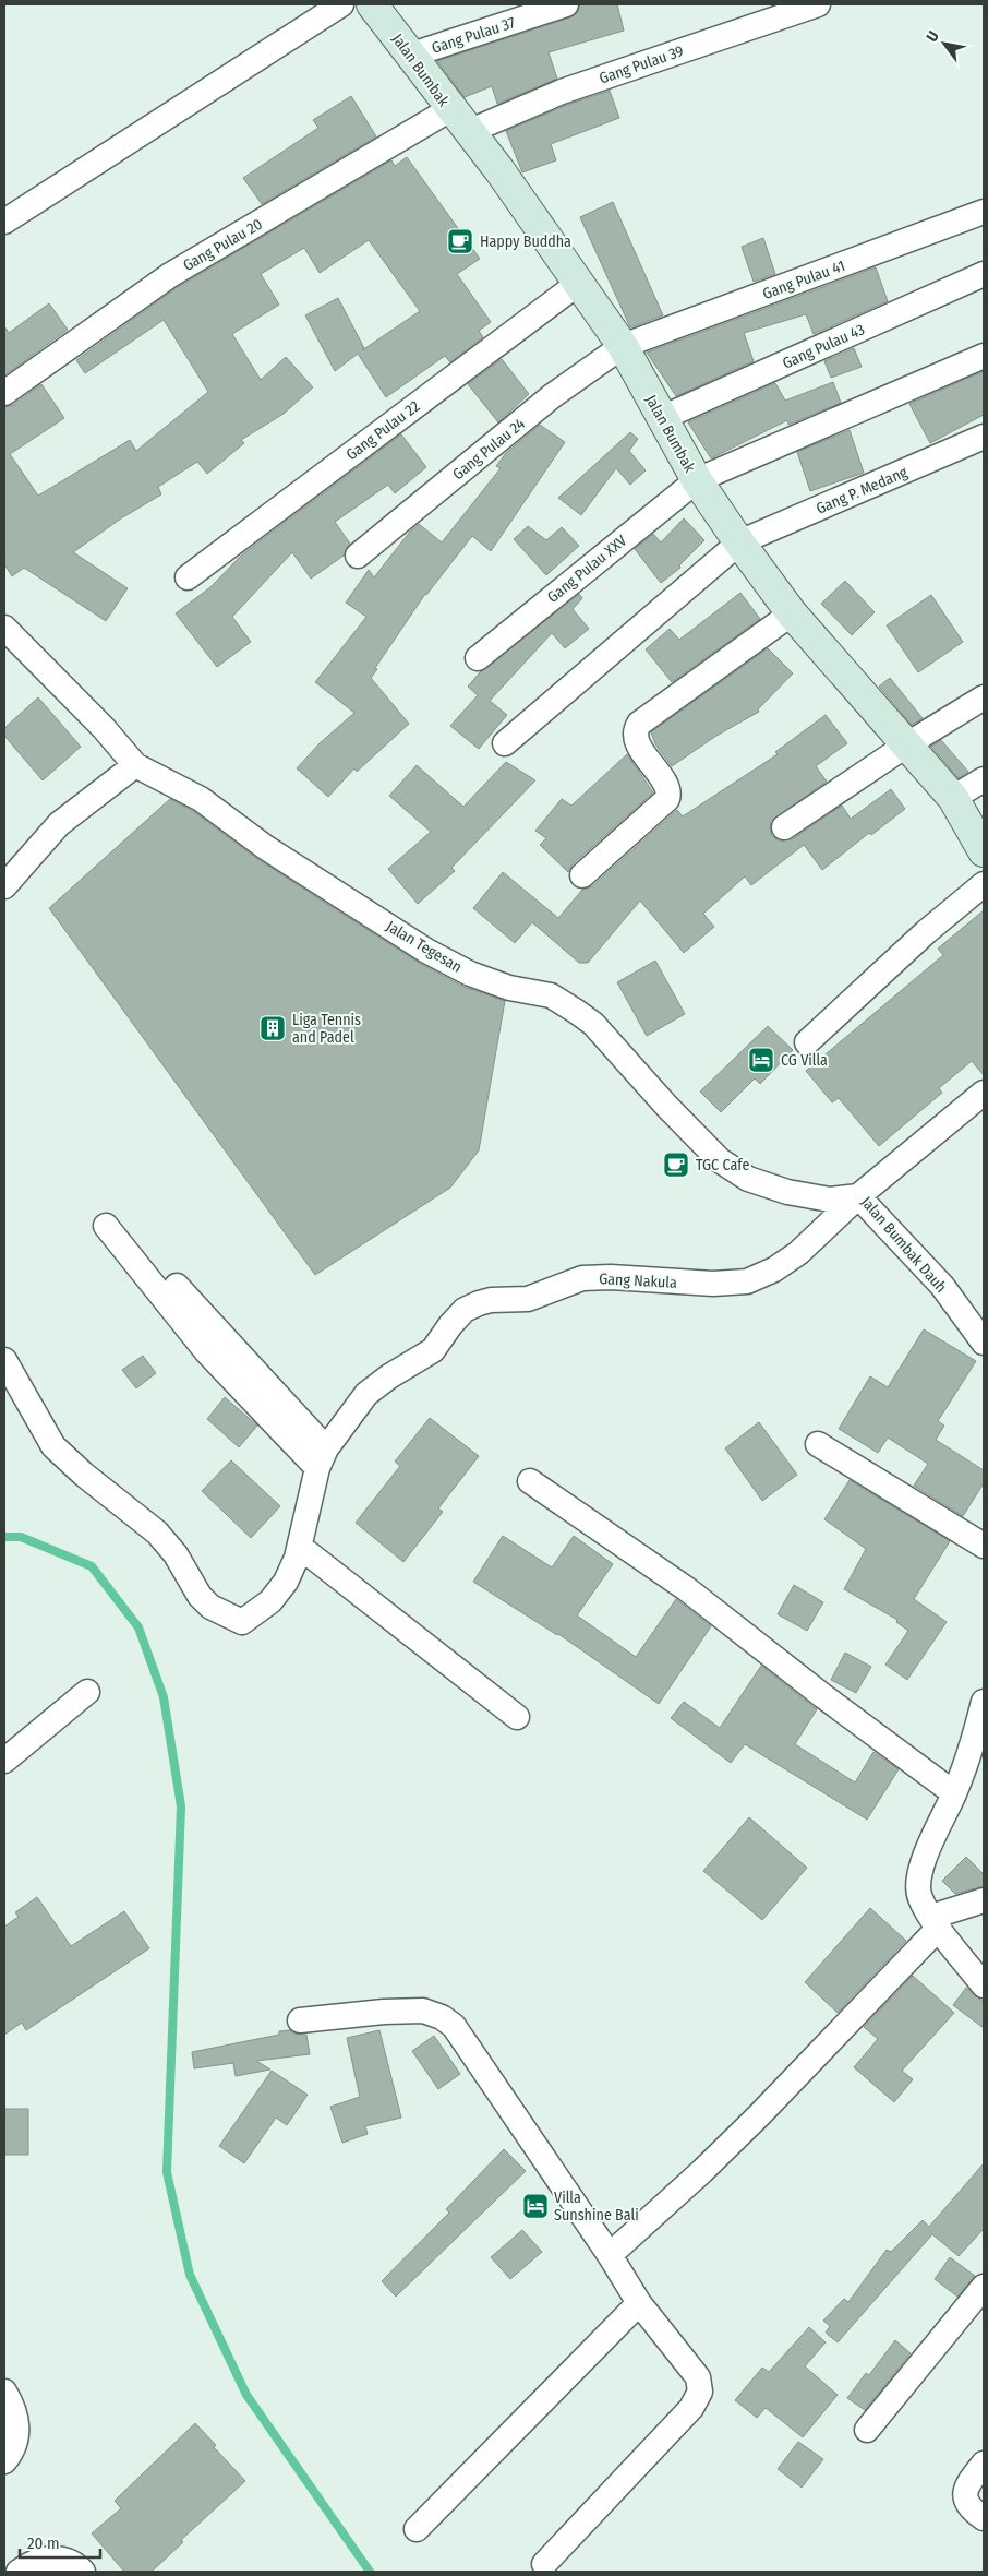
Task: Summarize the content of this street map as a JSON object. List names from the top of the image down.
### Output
{
  "streets": {
    "street": [
      "Gang Pulau 37",
      "Gang Pulau 39",
      "Jalan Bumbak",
      "Gang Pulau 20",
      "Gang Pulau 41",
      "Gang Pulau 43",
      "Gang Pulau 22",
      "Gang Pulau 24",
      "Gang P. Medang",
      "Gang Pulau XXV",
      "Jalan Tegesan",
      "Jalan Bumbak Dauh",
      "Gang Nakula"
    ]
  },
  "crossings": [
    ["Gang Pulau 37", "Jalan Bumbak"],
    ["Gang Pulau 39", "Jalan Bumbak"],
    ["Gang Pulau 39", "Gang Pulau 20"],
    ["Jalan Bumbak", "Gang Pulau 20"],
    ["Jalan Bumbak", "Gang Pulau 41"],
    ["Jalan Bumbak", "Gang Pulau 43"],
    ["Jalan Bumbak", "Gang Pulau 22"],
    ["Jalan Bumbak", "Gang Pulau 24"],
    ["Jalan Bumbak", "Gang P. Medang"],
    ["Jalan Bumbak", "Gang Pulau XXV"],
    ["Gang Pulau 41", "Gang Pulau 24"],
    ["Jalan Tegesan", "Jalan Bumbak Dauh"],
    ["Jalan Tegesan", "Gang Nakula"],
    ["Jalan Bumbak Dauh", "Gang Nakula"]
  ],
  "places": {
    "cafe": ["Happy Buddha", "TGC Cafe"],
    "building": ["Liga Tennis and Padel"],
    "hotel": ["CG Villa", "Villa Sunshine Bali"]
  },
  "scale_bar": "20 m",
  "north": "top left"
}
